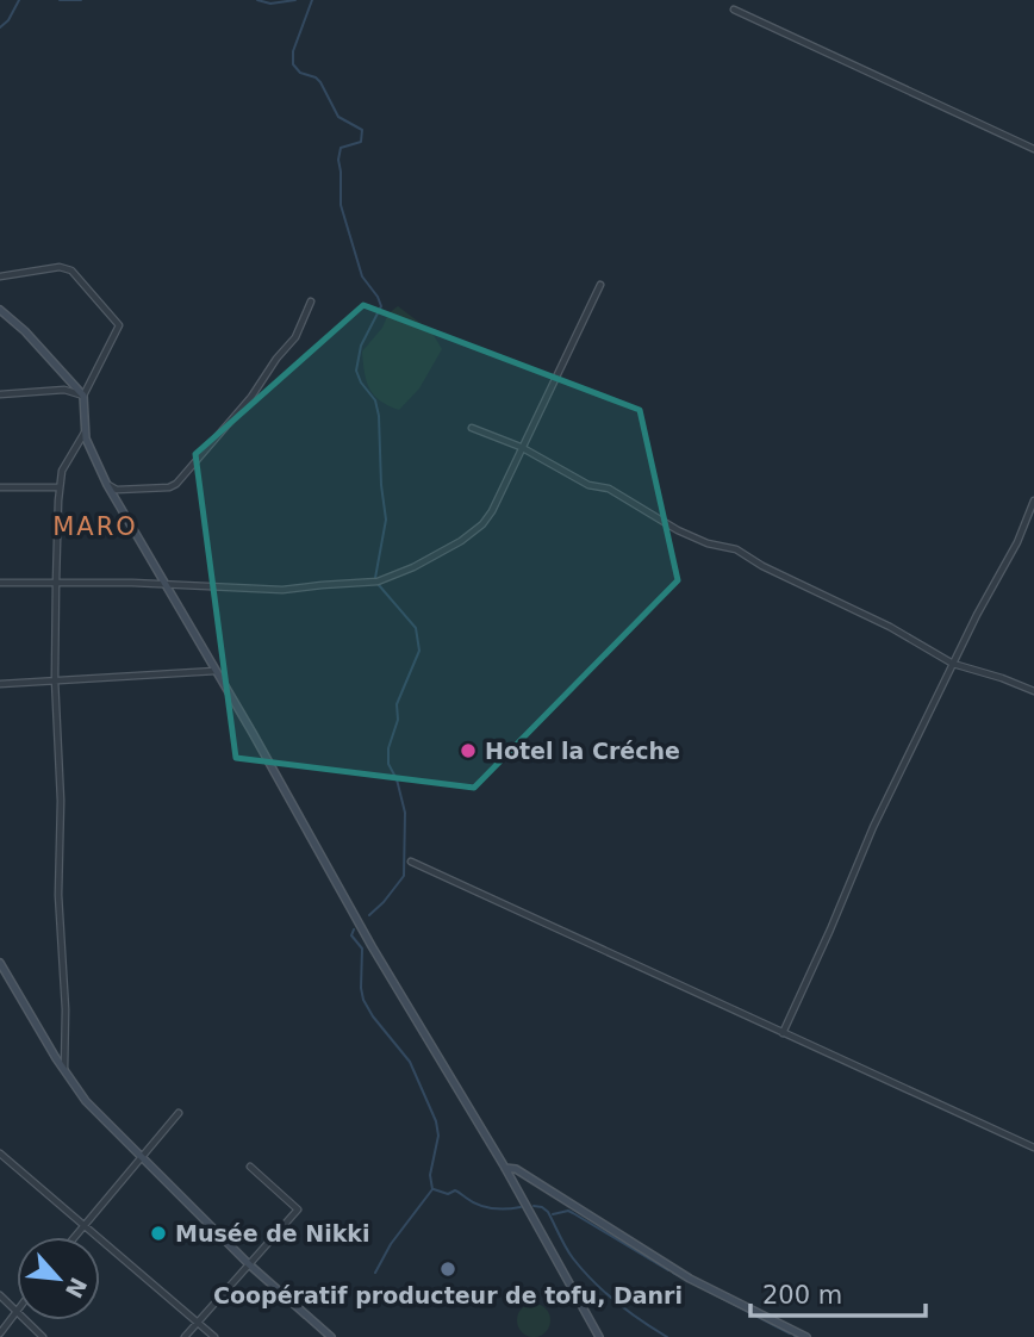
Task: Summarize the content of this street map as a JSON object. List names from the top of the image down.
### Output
{
  "districts": ["MARO"],
  "places": ["Hotel la Créche", "Musée de Nikki", "Coopératif producteur de tofu, Danri"],
  "scale_bar": "200 m",
  "north": "bottom right"
}
